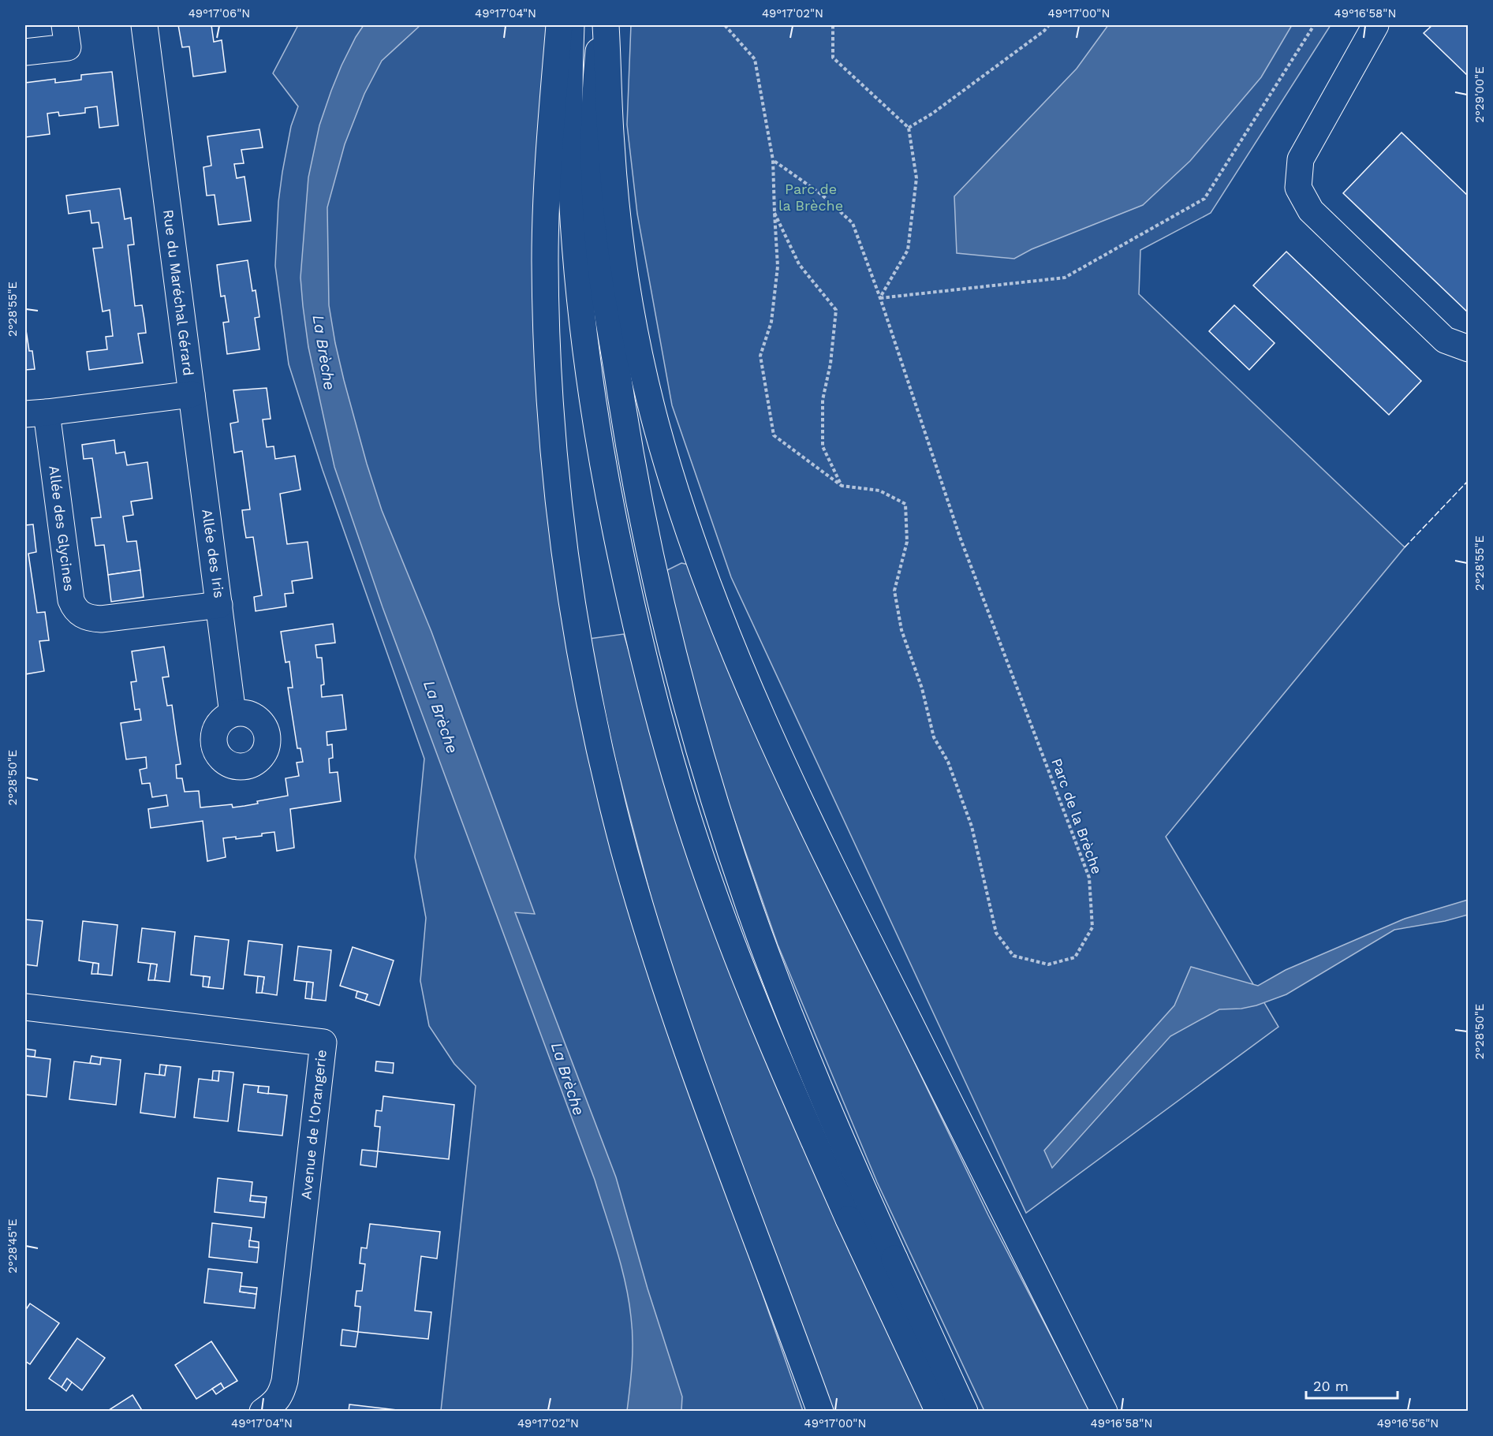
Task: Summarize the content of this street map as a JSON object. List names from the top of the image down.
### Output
{
  "streets": {
    "main road": [
      "Rue du Maréchal Gérard",
      "Allée des Glycines",
      "Allée des Iris",
      "Avenue de l'Orangerie"
    ],
    "path": ["Parc de la Brèche"]
  },
  "crossings": [
    ["Rue du Maréchal Gérard", "Allée des Glycines"],
    ["Rue du Maréchal Gérard", "Allée des Iris"],
    ["Allée des Glycines", "Allée des Iris"]
  ],
  "water": ["La Brèche"],
  "parks": ["Parc de la Brèche"],
  "scale_bar": "20 m",
  "coordinates": [
    "49°17'06\"N",
    "49°17'04\"N",
    "49°17'02\"N",
    "49°17'00\"N",
    "49°16'58\"N",
    "2°29'00\"E",
    "2°28'55\"E",
    "2°28'50\"E",
    "2°28'45\"E",
    "49°16'56\"N"
  ]
}
